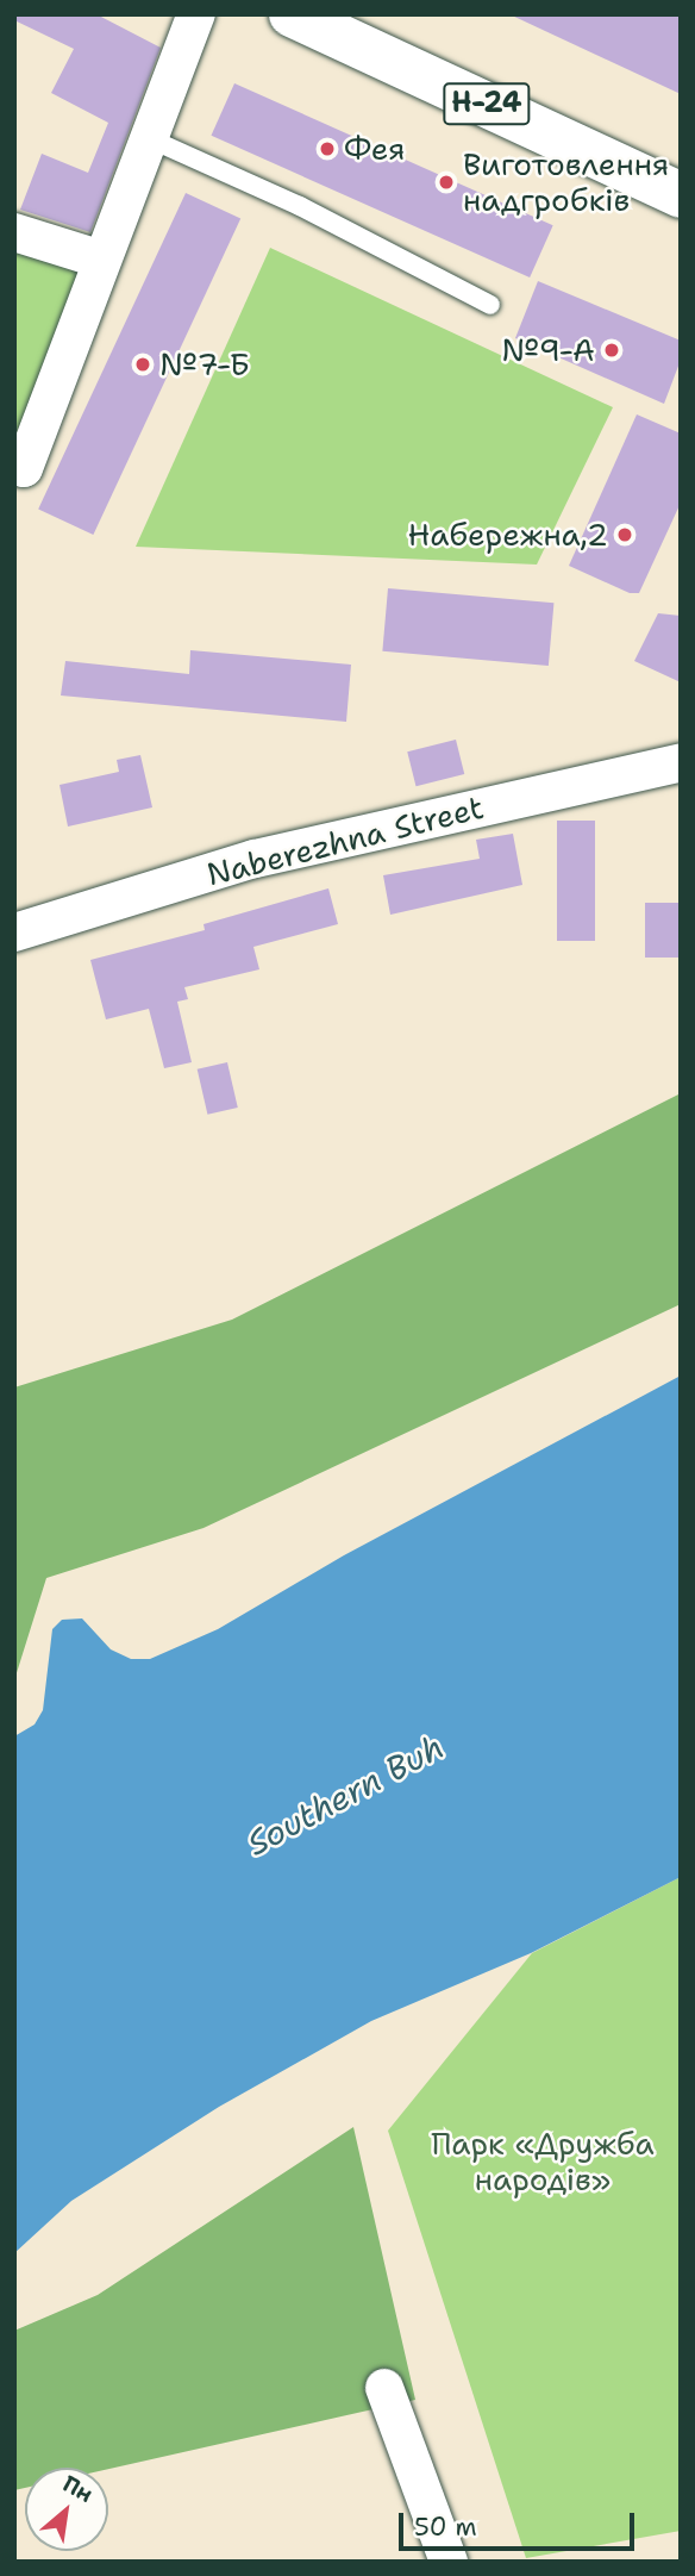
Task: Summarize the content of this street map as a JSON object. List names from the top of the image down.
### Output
{
  "streets": {
    "main road": ["Н-24"],
    "street": ["Naberezhna Street"]
  },
  "water": ["Southern Buh"],
  "parks": ["Парк «Дружба народів»"],
  "places": [
    "Фея",
    "Виготовлення надгробків",
    "№9-А",
    "№7-Б",
    "Набережна,2"
  ],
  "scale_bar": "50 m",
  "north": "top right"
}
